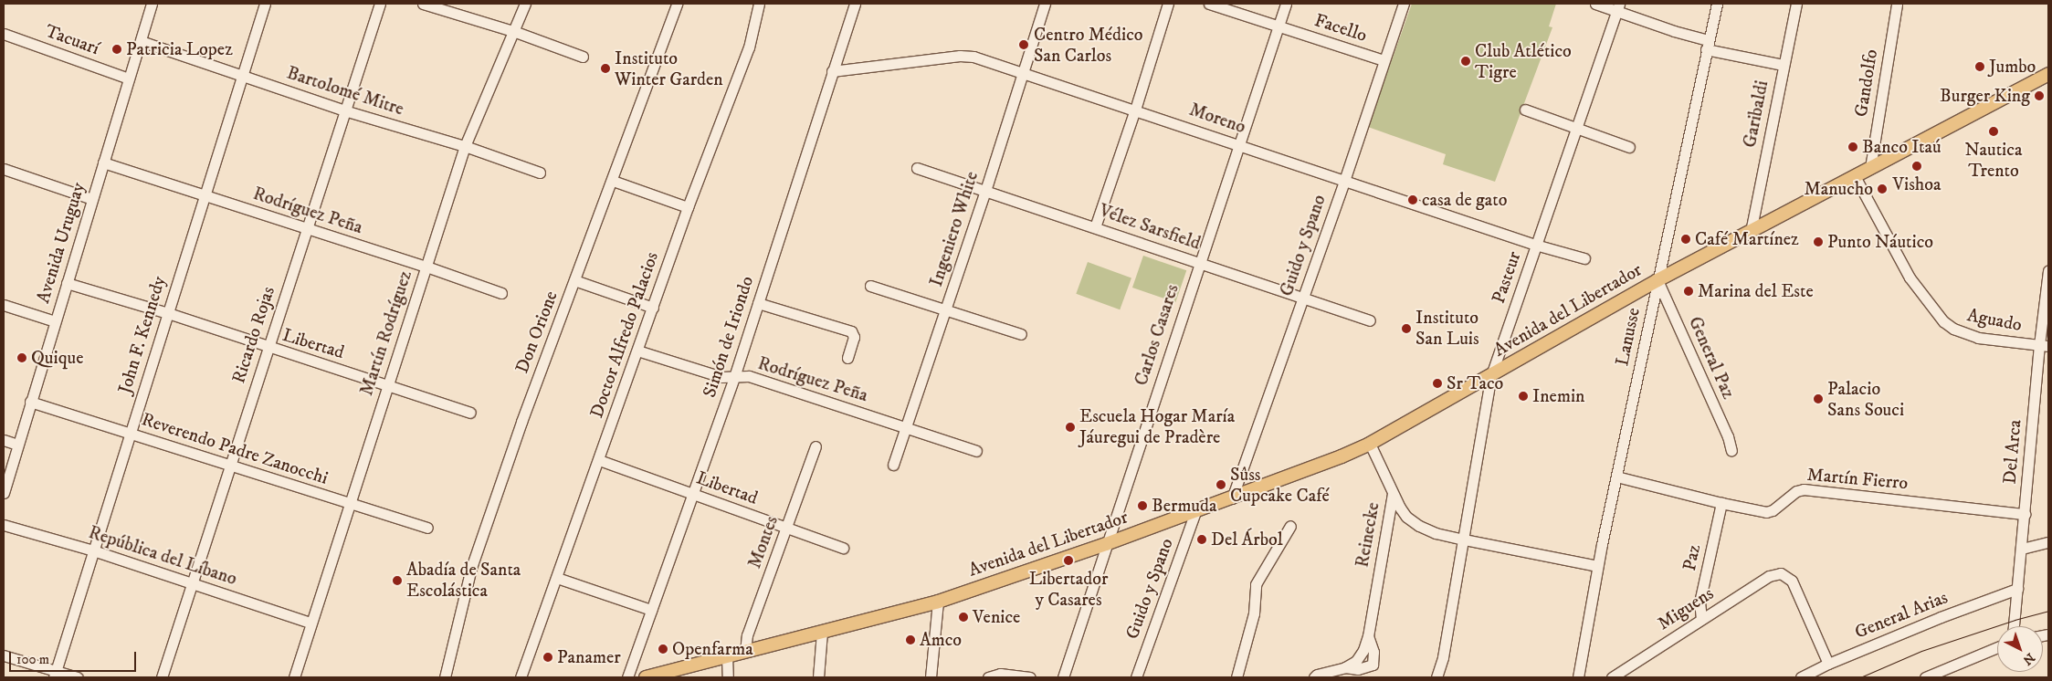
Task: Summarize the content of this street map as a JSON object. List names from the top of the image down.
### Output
{
  "streets": {
    "main road": ["Avenida del Libertador"],
    "street": [
      "Facello",
      "Tacuarí",
      "Gandolfo",
      "Bartolomé Mitre",
      "Garibaldi",
      "Moreno",
      "Rodríguez Peña",
      "Vélez Sarsfield",
      "Ingeniero White",
      "Avenida Uruguay",
      "Guido y Spano",
      "Pasteur",
      "Aguado",
      "Don Orione",
      "Martín Rodríguez",
      "John F. Kennedy",
      "Ricardo Rojas",
      "Doctor Alfredo Palacios",
      "Carlos Casares",
      "Simón de Iriondo",
      "Lanusse",
      "Libertad",
      "General Paz",
      "Reverendo Padre Zanocchi",
      "Del Arca",
      "Martín Fierro",
      "Reinecke",
      "Montes",
      "República del Líbano",
      "Paz",
      "Miguens",
      "General Arias"
    ]
  },
  "crossings": [
    ["Facello", "Guido y Spano"],
    ["Facello", "Carlos Casares"],
    ["Tacuarí", "Avenida Uruguay"],
    ["Gandolfo", "Avenida del Libertador"],
    ["Bartolomé Mitre", "Avenida Uruguay"],
    ["Bartolomé Mitre", "Martín Rodríguez"],
    ["Bartolomé Mitre", "John F. Kennedy"],
    ["Bartolomé Mitre", "Ricardo Rojas"],
    ["Garibaldi", "Avenida del Libertador"],
    ["Moreno", "Ingeniero White"],
    ["Moreno", "Guido y Spano"],
    ["Moreno", "Pasteur"],
    ["Moreno", "Carlos Casares"],
    ["Moreno", "Simón de Iriondo"],
    ["Rodríguez Peña", "Ingeniero White"],
    ["Rodríguez Peña", "Avenida Uruguay"],
    ["Rodríguez Peña", "Martín Rodríguez"],
    ["Rodríguez Peña", "John F. Kennedy"],
    ["Rodríguez Peña", "Ricardo Rojas"],
    ["Rodríguez Peña", "Doctor Alfredo Palacios"],
    ["Rodríguez Peña", "Simón de Iriondo"],
    ["Vélez Sarsfield", "Ingeniero White"],
    ["Vélez Sarsfield", "Guido y Spano"],
    ["Vélez Sarsfield", "Carlos Casares"],
    ["Avenida Uruguay", "Libertad"],
    ["Avenida Uruguay", "Reverendo Padre Zanocchi"],
    ["Guido y Spano", "Avenida del Libertador"],
    ["Pasteur", "Avenida del Libertador"],
    ["Avenida del Libertador", "Aguado"],
    ["Avenida del Libertador", "Carlos Casares"],
    ["Avenida del Libertador", "Lanusse"],
    ["Avenida del Libertador", "General Paz"],
    ["Avenida del Libertador", "Reinecke"],
    ["Avenida del Libertador", "Montes"],
    ["Aguado", "Del Arca"],
    ["Martín Rodríguez", "Libertad"],
    ["Martín Rodríguez", "Reverendo Padre Zanocchi"],
    ["Martín Rodríguez", "República del Líbano"],
    ["John F. Kennedy", "Libertad"],
    ["John F. Kennedy", "Reverendo Padre Zanocchi"],
    ["John F. Kennedy", "República del Líbano"],
    ["Ricardo Rojas", "Libertad"],
    ["Ricardo Rojas", "Reverendo Padre Zanocchi"],
    ["Ricardo Rojas", "República del Líbano"],
    ["Doctor Alfredo Palacios", "Libertad"],
    ["Simón de Iriondo", "Libertad"],
    ["Lanusse", "General Paz"],
    ["Lanusse", "Martín Fierro"],
    ["Libertad", "Montes"],
    ["Del Arca", "Martín Fierro"],
    ["Del Arca", "General Arias"],
    ["Martín Fierro", "Paz"],
    ["Paz", "Miguens"],
    ["Miguens", "General Arias"]
  ],
  "places": [
    "Centro Médico San Carlos",
    "Patricia Lopez",
    "Club Atlético Tigre",
    "Jumbo",
    "Instituto Winter Garden",
    "Burger King",
    "Nautica Trento",
    "Banco Itaú",
    "Vishoa",
    "Manucho",
    "casa de gato",
    "Café Martínez",
    "Punto Náutico",
    "Marina del Este",
    "Instituto San Luis",
    "Quique",
    "Sr Taco",
    "Inemin",
    "Palacio Sans Souci",
    "Escuela Hogar María Jáuregui de Pradère",
    "Sûss Cupcake Café",
    "Bermuda",
    "Del Árbol",
    "Libertador y Casares",
    "Abadía de Santa Escolástica",
    "Venice",
    "Amco",
    "Openfarma",
    "Panamer"
  ],
  "scale_bar": "100 m",
  "north": "bottom right"
}
